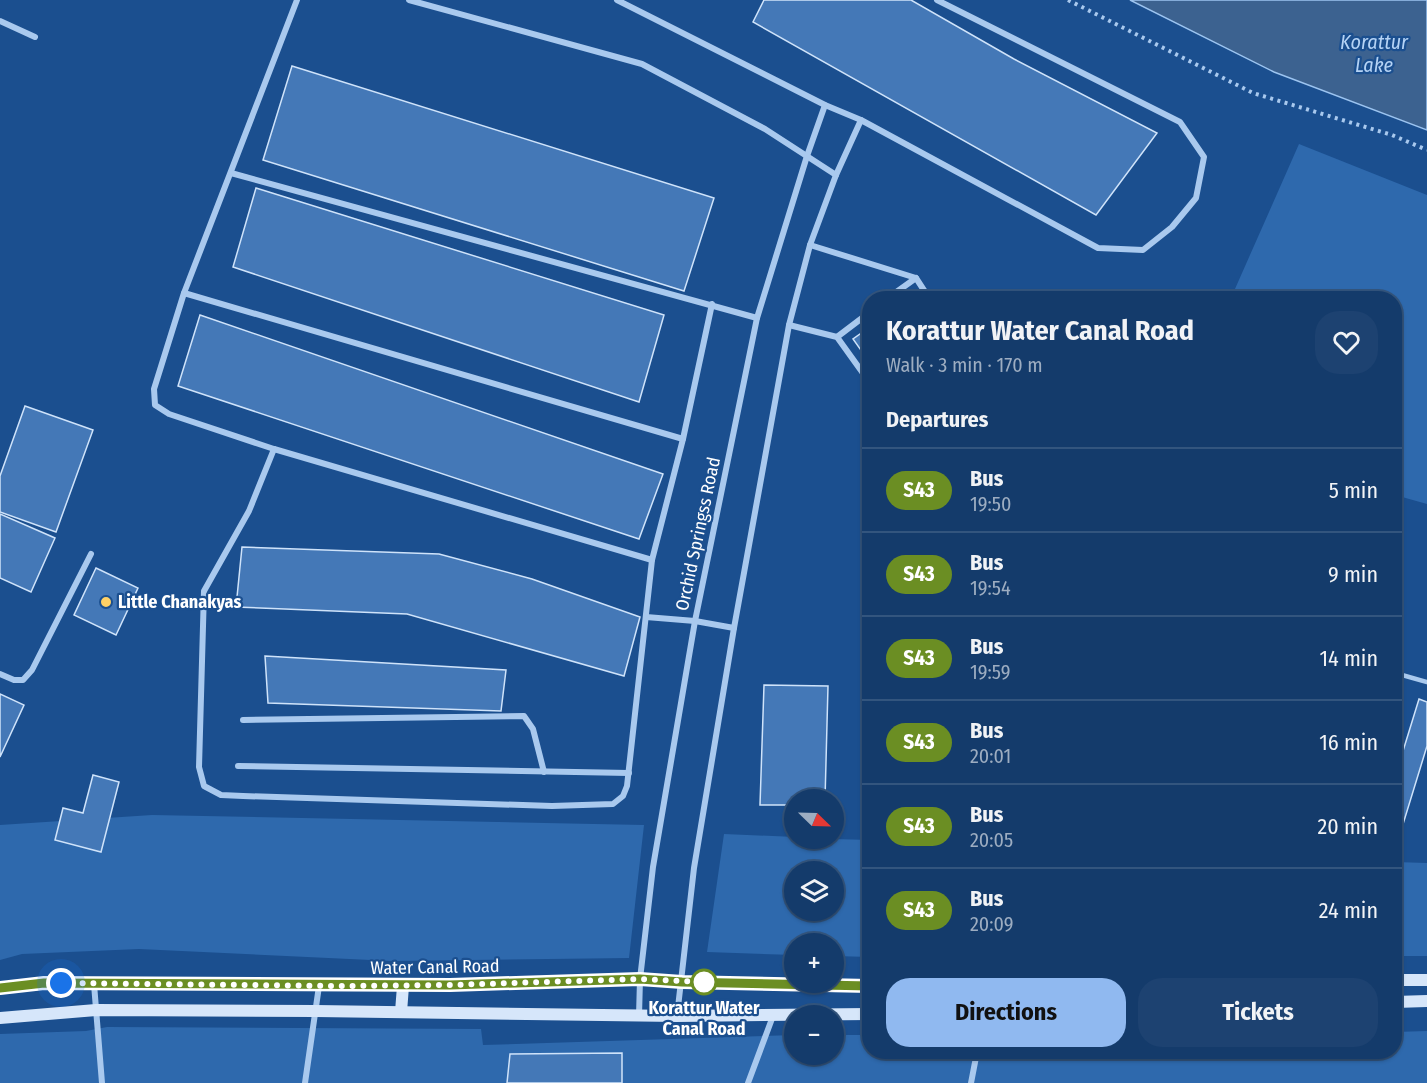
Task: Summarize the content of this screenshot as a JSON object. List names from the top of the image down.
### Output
{
  "streets": {
    "main road": ["Water Canal Road"],
    "street": ["Orchid Springss Road"]
  },
  "crossings": [
    ["Orchid Springss Road", "Water Canal Road"]
  ],
  "water": ["Korattur Lake"],
  "places": ["Little Chanakyas", "Korattur Water Canal Road"],
  "lines": ["bus line S43"],
  "north": "bottom right",
  "page": {
    "heading": [
      ["Korattur Water Canal Road", "Walk · 3 min · 170 m"],
      "Departures"
    ],
    "list": [
      {
        "mark": "S43",
        "name": "Bus",
        "note": "19:50",
        "value": "5 min"
      },
      {
        "mark": "S43",
        "name": "Bus",
        "note": "19:54",
        "value": "9 min"
      },
      {
        "mark": "S43",
        "name": "Bus",
        "note": "19:59",
        "value": "14 min"
      },
      {
        "mark": "S43",
        "name": "Bus",
        "note": "20:01",
        "value": "16 min"
      },
      {
        "mark": "S43",
        "name": "Bus",
        "note": "20:05",
        "value": "20 min"
      },
      {
        "mark": "S43",
        "name": "Bus",
        "note": "20:09",
        "value": "24 min"
      }
    ],
    "map_buttons": ["+", "−"],
    "buttons": ["Directions", "Tickets"]
  }
}
